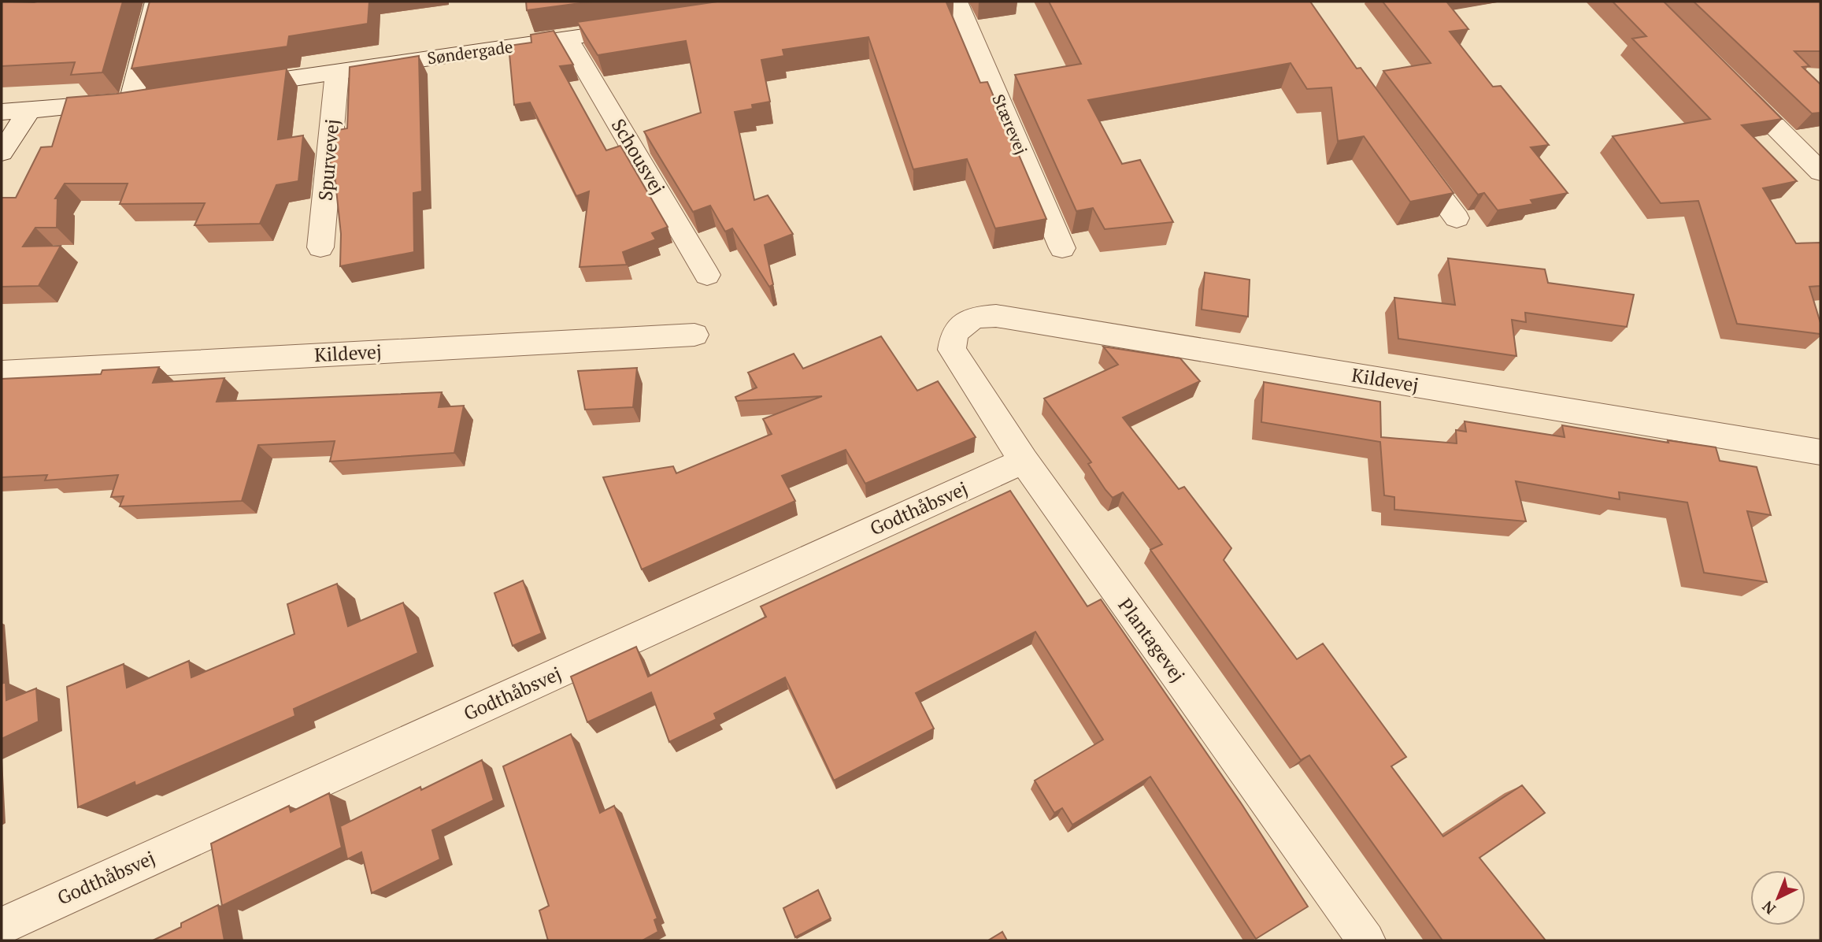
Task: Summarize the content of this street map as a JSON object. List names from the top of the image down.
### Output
{
  "streets": {
    "street": [
      "Søndergade",
      "Stærevej",
      "Schousvej",
      "Spurvevej",
      "Kildevej",
      "Godthåbsvej",
      "Plantagevej"
    ]
  },
  "crossings": [
    ["Søndergade", "Schousvej"],
    ["Søndergade", "Spurvevej"],
    ["Kildevej", "Plantagevej"],
    ["Godthåbsvej", "Plantagevej"]
  ],
  "north": "bottom left"
}
